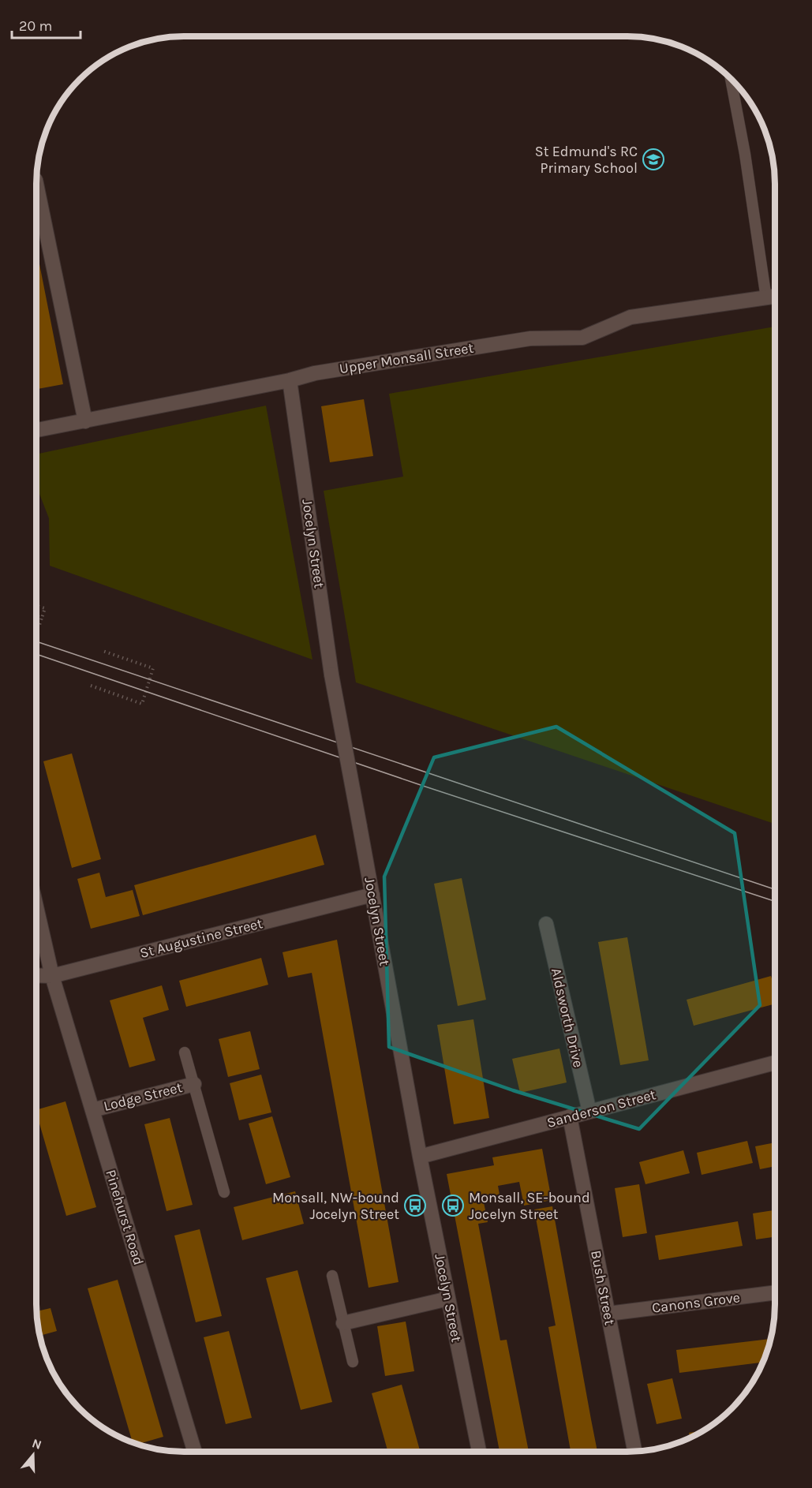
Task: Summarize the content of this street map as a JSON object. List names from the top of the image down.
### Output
{
  "streets": {
    "street": [
      "Upper Monsall Street",
      "Jocelyn Street",
      "St Augustine Street",
      "Aldsworth Drive",
      "Lodge Street",
      "Sanderson Street",
      "Pinehurst Road",
      "Bush Street",
      "Canons Grove"
    ]
  },
  "crossings": [
    ["Upper Monsall Street", "Jocelyn Street"],
    ["Jocelyn Street", "St Augustine Street"],
    ["Jocelyn Street", "Sanderson Street"],
    ["St Augustine Street", "Pinehurst Road"],
    ["Aldsworth Drive", "Sanderson Street"],
    ["Lodge Street", "Pinehurst Road"],
    ["Sanderson Street", "Bush Street"],
    ["Bush Street", "Canons Grove"]
  ],
  "places": {
    "school or university": ["St Edmund's RC Primary School"],
    "bus stop": ["Monsall, NW-bound Jocelyn Street", "Monsall, SE-bound Jocelyn Street"]
  },
  "scale_bar": "20 m",
  "north": "top"
}
